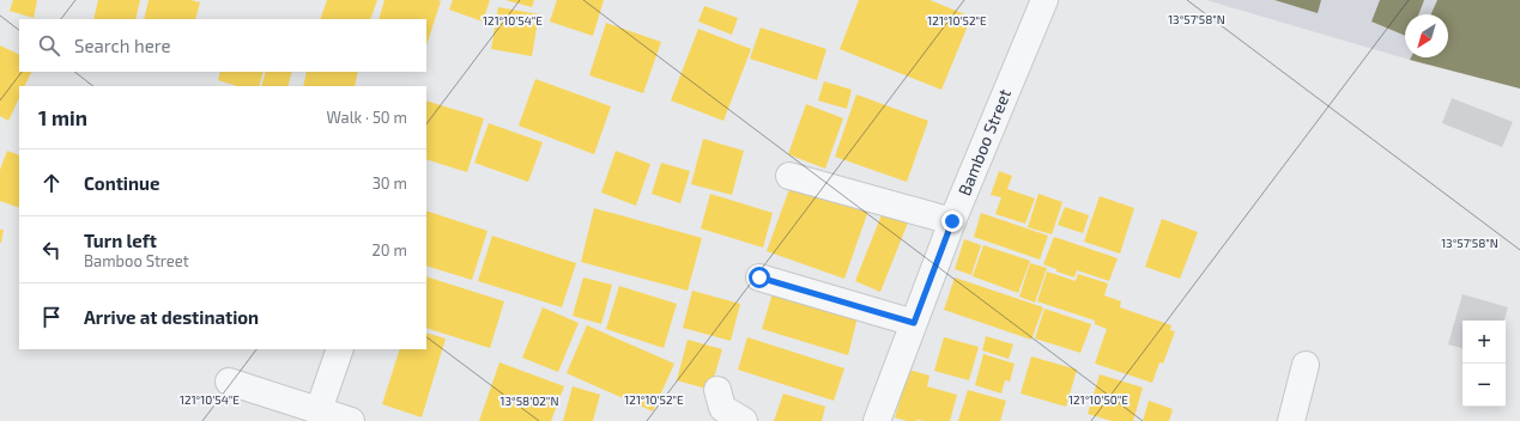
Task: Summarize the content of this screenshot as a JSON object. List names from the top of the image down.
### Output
{
  "streets": {
    "street": ["Bamboo Street"]
  },
  "north": "bottom left",
  "page": {
    "search": "Search here",
    "heading": ["1 min", "Walk · 50 m"],
    "list": [
      ["Continue", "30 m"],
      ["Turn left", "Bamboo Street", "20 m"],
      "Arrive at destination"
    ],
    "map_buttons": ["+", "−"]
  },
  "coordinates": [
    "13°57'58\"N",
    "121°10'54\"E",
    "121°10'52\"E",
    "121°10'50\"E",
    "13°58'02\"N"
  ]
}
